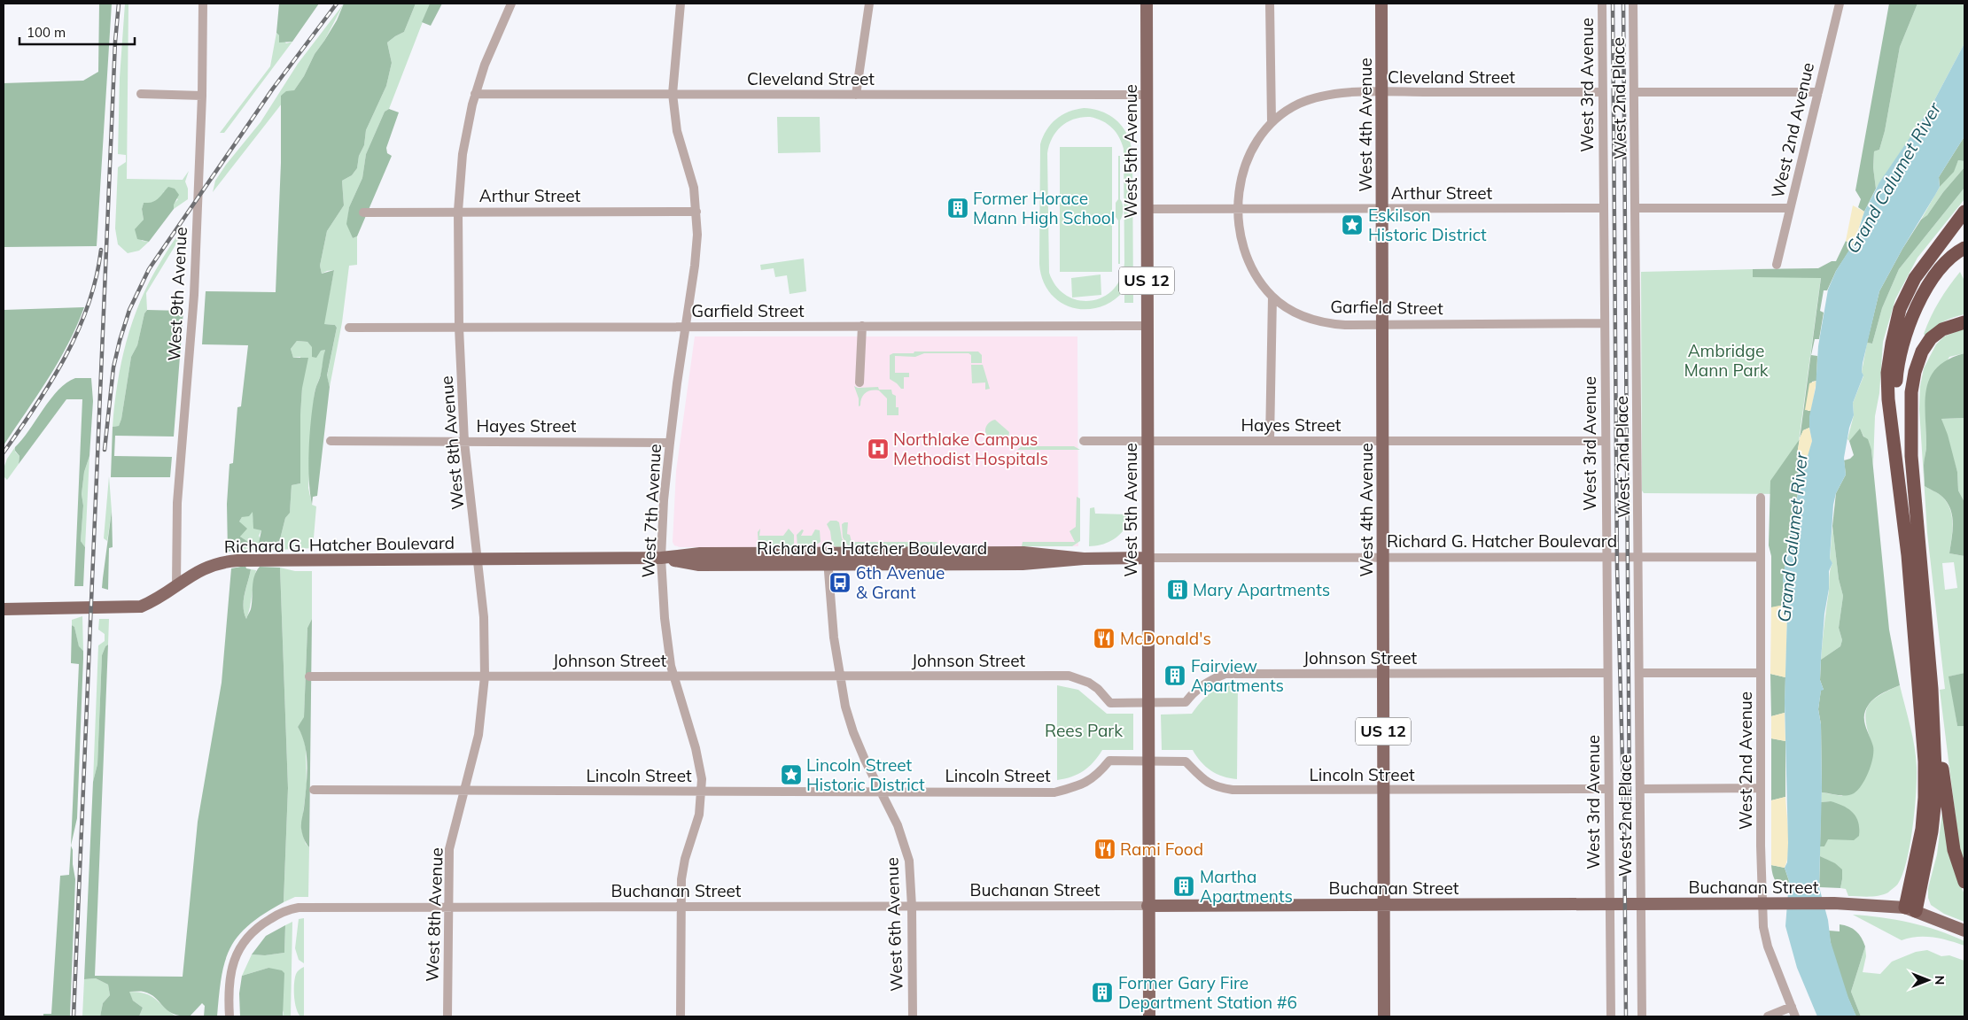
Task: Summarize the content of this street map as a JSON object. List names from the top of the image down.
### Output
{
  "streets": {
    "main road": [
      "West 4th Avenue",
      "West 5th Avenue",
      "US 12",
      "Richard G. Hatcher Boulevard",
      "Buchanan Street"
    ],
    "street": [
      "Cleveland Street",
      "West 3rd Avenue",
      "West 2nd Place",
      "West 2nd Avenue",
      "Arthur Street",
      "West 9th Avenue",
      "Garfield Street",
      "Hayes Street",
      "West 8th Avenue",
      "West 7th Avenue",
      "Johnson Street",
      "Lincoln Street",
      "West 6th Avenue"
    ]
  },
  "crossings": [
    ["Cleveland Street", "West 3rd Avenue"],
    ["Cleveland Street", "West 4th Avenue"],
    ["Cleveland Street", "West 5th Avenue"],
    ["Cleveland Street", "Arthur Street"],
    ["Cleveland Street", "Garfield Street"],
    ["Cleveland Street", "West 8th Avenue"],
    ["Cleveland Street", "West 7th Avenue"],
    ["West 3rd Avenue", "Arthur Street"],
    ["West 3rd Avenue", "Garfield Street"],
    ["West 3rd Avenue", "Hayes Street"],
    ["West 3rd Avenue", "Richard G. Hatcher Boulevard"],
    ["West 3rd Avenue", "Johnson Street"],
    ["West 3rd Avenue", "Lincoln Street"],
    ["West 3rd Avenue", "Buchanan Street"],
    ["West 2nd Place", "Richard G. Hatcher Boulevard"],
    ["West 2nd Place", "Buchanan Street"],
    ["West 4th Avenue", "Arthur Street"],
    ["West 4th Avenue", "Garfield Street"],
    ["West 4th Avenue", "Hayes Street"],
    ["West 4th Avenue", "Richard G. Hatcher Boulevard"],
    ["West 4th Avenue", "Johnson Street"],
    ["West 4th Avenue", "Lincoln Street"],
    ["West 4th Avenue", "Buchanan Street"],
    ["West 2nd Avenue", "Richard G. Hatcher Boulevard"],
    ["West 2nd Avenue", "Buchanan Street"],
    ["West 5th Avenue", "Arthur Street"],
    ["West 5th Avenue", "Garfield Street"],
    ["West 5th Avenue", "Hayes Street"],
    ["West 5th Avenue", "Richard G. Hatcher Boulevard"],
    ["West 5th Avenue", "Johnson Street"],
    ["West 5th Avenue", "Lincoln Street"],
    ["West 5th Avenue", "Buchanan Street"],
    ["Arthur Street", "Garfield Street"],
    ["Arthur Street", "West 8th Avenue"],
    ["Arthur Street", "West 7th Avenue"],
    ["West 9th Avenue", "Richard G. Hatcher Boulevard"],
    ["Garfield Street", "West 8th Avenue"],
    ["Garfield Street", "West 7th Avenue"],
    ["Hayes Street", "West 8th Avenue"],
    ["Hayes Street", "West 7th Avenue"],
    ["West 8th Avenue", "Richard G. Hatcher Boulevard"],
    ["West 8th Avenue", "Johnson Street"],
    ["West 8th Avenue", "Lincoln Street"],
    ["West 8th Avenue", "Buchanan Street"],
    ["West 7th Avenue", "Richard G. Hatcher Boulevard"],
    ["West 7th Avenue", "Johnson Street"],
    ["West 7th Avenue", "Lincoln Street"],
    ["West 7th Avenue", "Buchanan Street"],
    ["Richard G. Hatcher Boulevard", "West 6th Avenue"],
    ["Johnson Street", "West 6th Avenue"],
    ["Lincoln Street", "West 6th Avenue"],
    ["Buchanan Street", "West 6th Avenue"]
  ],
  "water": ["Grand Calumet River"],
  "parks": ["Ambridge Mann Park", "Rees Park"],
  "places": {
    "building": [
      "Former Horace Mann High School",
      "Mary Apartments",
      "Fairview Apartments",
      "Martha Apartments",
      "Former Gary Fire Department Station #6"
    ],
    "place": ["Eskilson Historic District", "Lincoln Street Historic District"],
    "hospital": ["Northlake Campus Methodist Hospitals"],
    "bus stop": ["6th Avenue & Grant"],
    "restaurant": ["McDonald's", "Rami Food"]
  },
  "scale_bar": "100 m",
  "north": "right"
}
